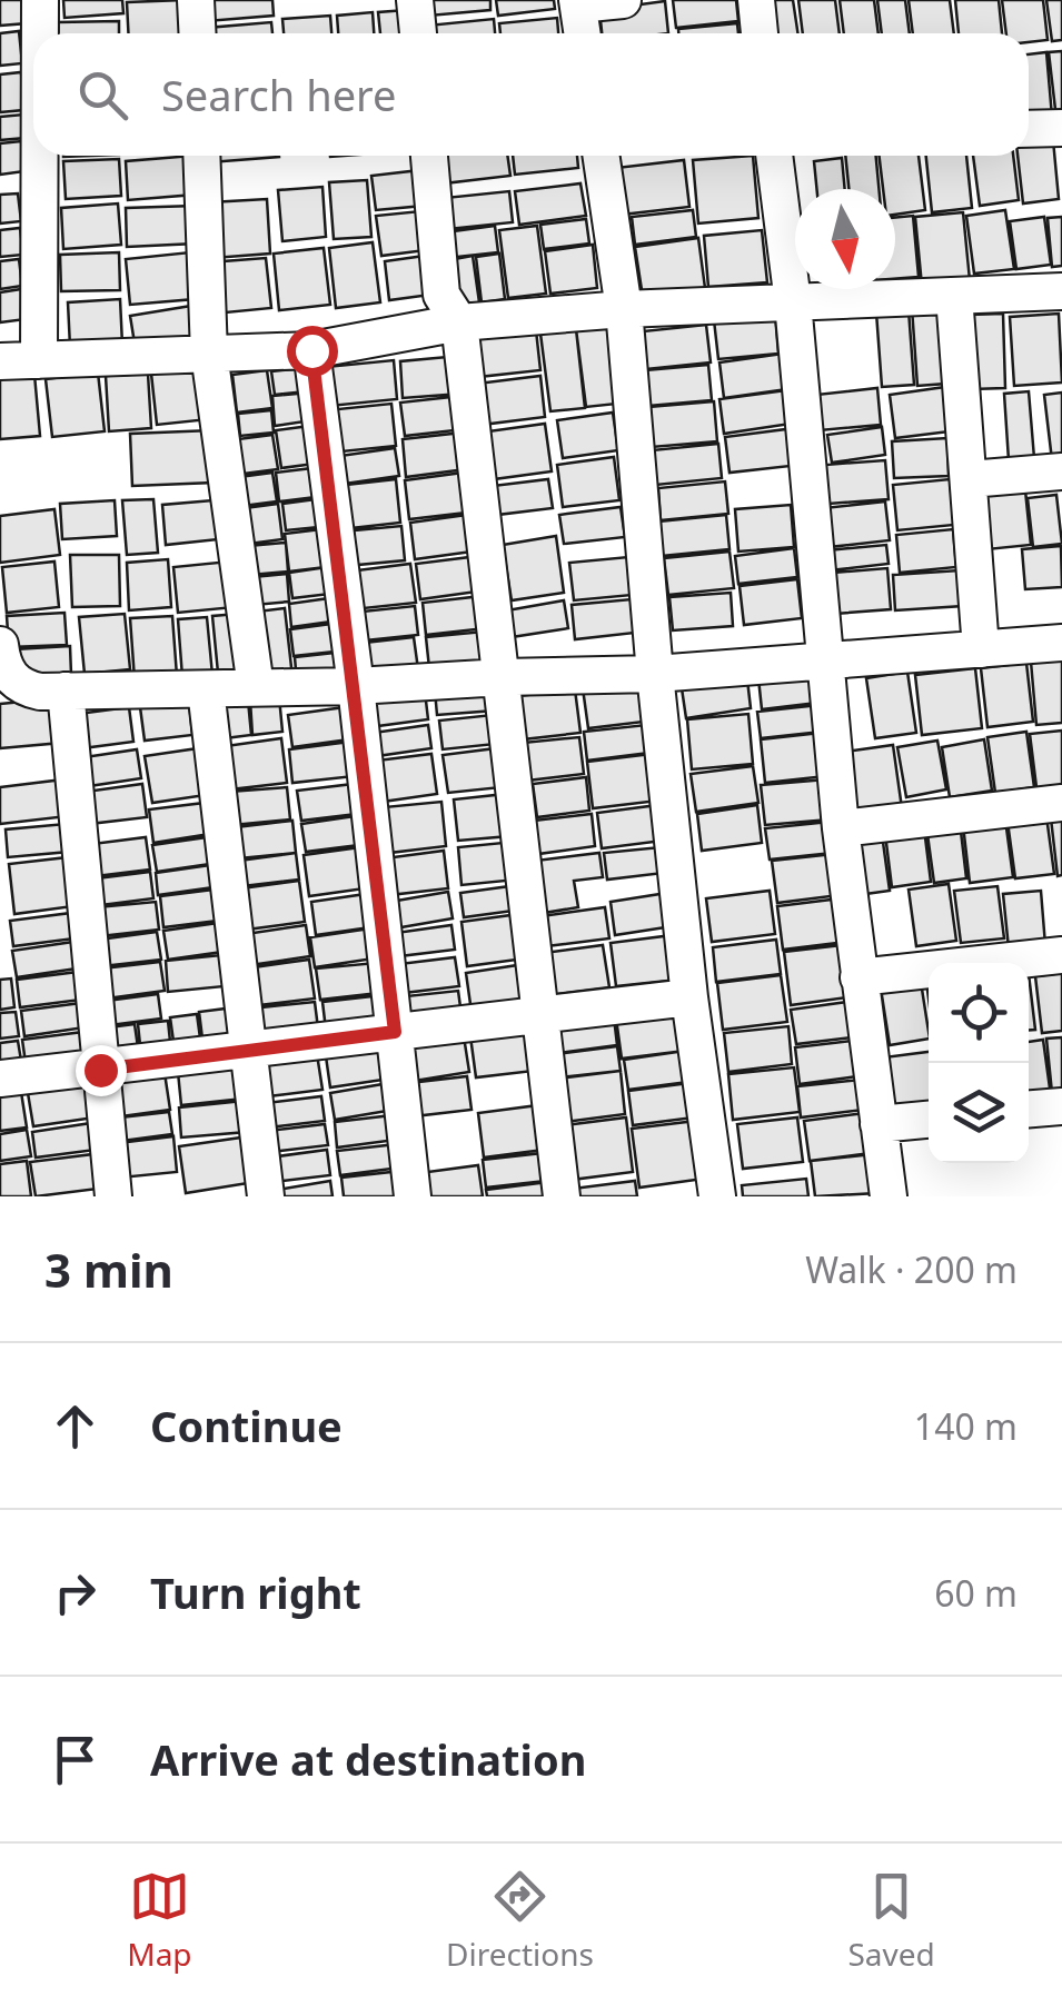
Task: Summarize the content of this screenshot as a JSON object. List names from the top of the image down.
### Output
{
  "north": "bottom",
  "page": {
    "search": "Search here",
    "heading": ["3 min", "Walk · 200 m"],
    "list": [
      ["Continue", "140 m"],
      ["Turn right", "60 m"],
      "Arrive at destination"
    ],
    "nav": ["Map", "Directions", "Saved"]
  }
}
